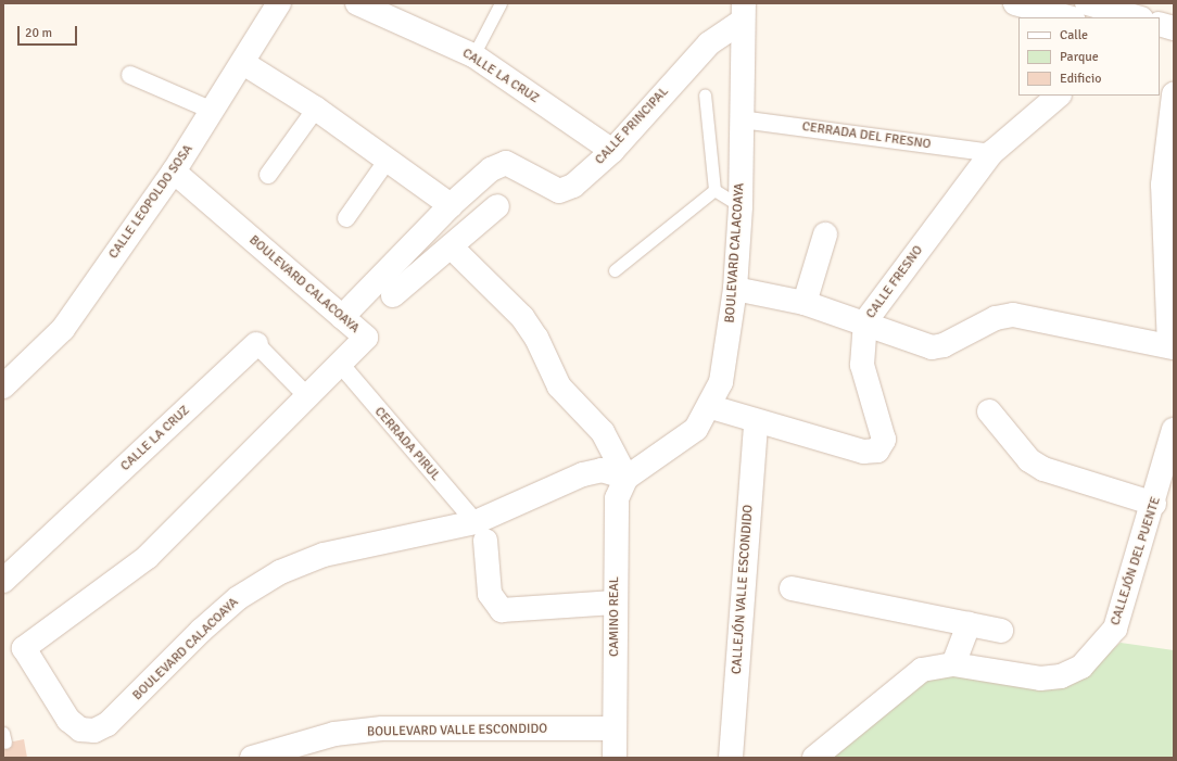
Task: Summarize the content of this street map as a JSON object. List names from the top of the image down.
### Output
{
  "streets": {
    "street": [
      "CALLE LA CRUZ",
      "CALLE PRINCIPAL",
      "CERRADA DEL FRESNO",
      "CALLE LEOPOLDO SOSA",
      "BOULEVARD CALACOAYA",
      "CALLE FRESNO",
      "CERRADA PIRUL",
      "CALLEJÓN DEL PUENTE",
      "CALLEJÓN VALLE ESCONDIDO",
      "CAMINO REAL",
      "BOULEVARD VALLE ESCONDIDO"
    ]
  },
  "crossings": [
    ["CALLE LA CRUZ", "CALLE PRINCIPAL"],
    ["CALLE LA CRUZ", "BOULEVARD CALACOAYA"],
    ["CALLE PRINCIPAL", "BOULEVARD CALACOAYA"],
    ["CERRADA DEL FRESNO", "BOULEVARD CALACOAYA"],
    ["CERRADA DEL FRESNO", "CALLE FRESNO"],
    ["CALLE LEOPOLDO SOSA", "BOULEVARD CALACOAYA"],
    ["BOULEVARD CALACOAYA", "CALLE FRESNO"],
    ["BOULEVARD CALACOAYA", "CERRADA PIRUL"],
    ["BOULEVARD CALACOAYA", "CAMINO REAL"],
    ["CALLE FRESNO", "CALLEJÓN VALLE ESCONDIDO"],
    ["CAMINO REAL", "BOULEVARD VALLE ESCONDIDO"]
  ],
  "legend": ["Calle", "Parque", "Edificio"],
  "scale_bar": "20 m"
}
